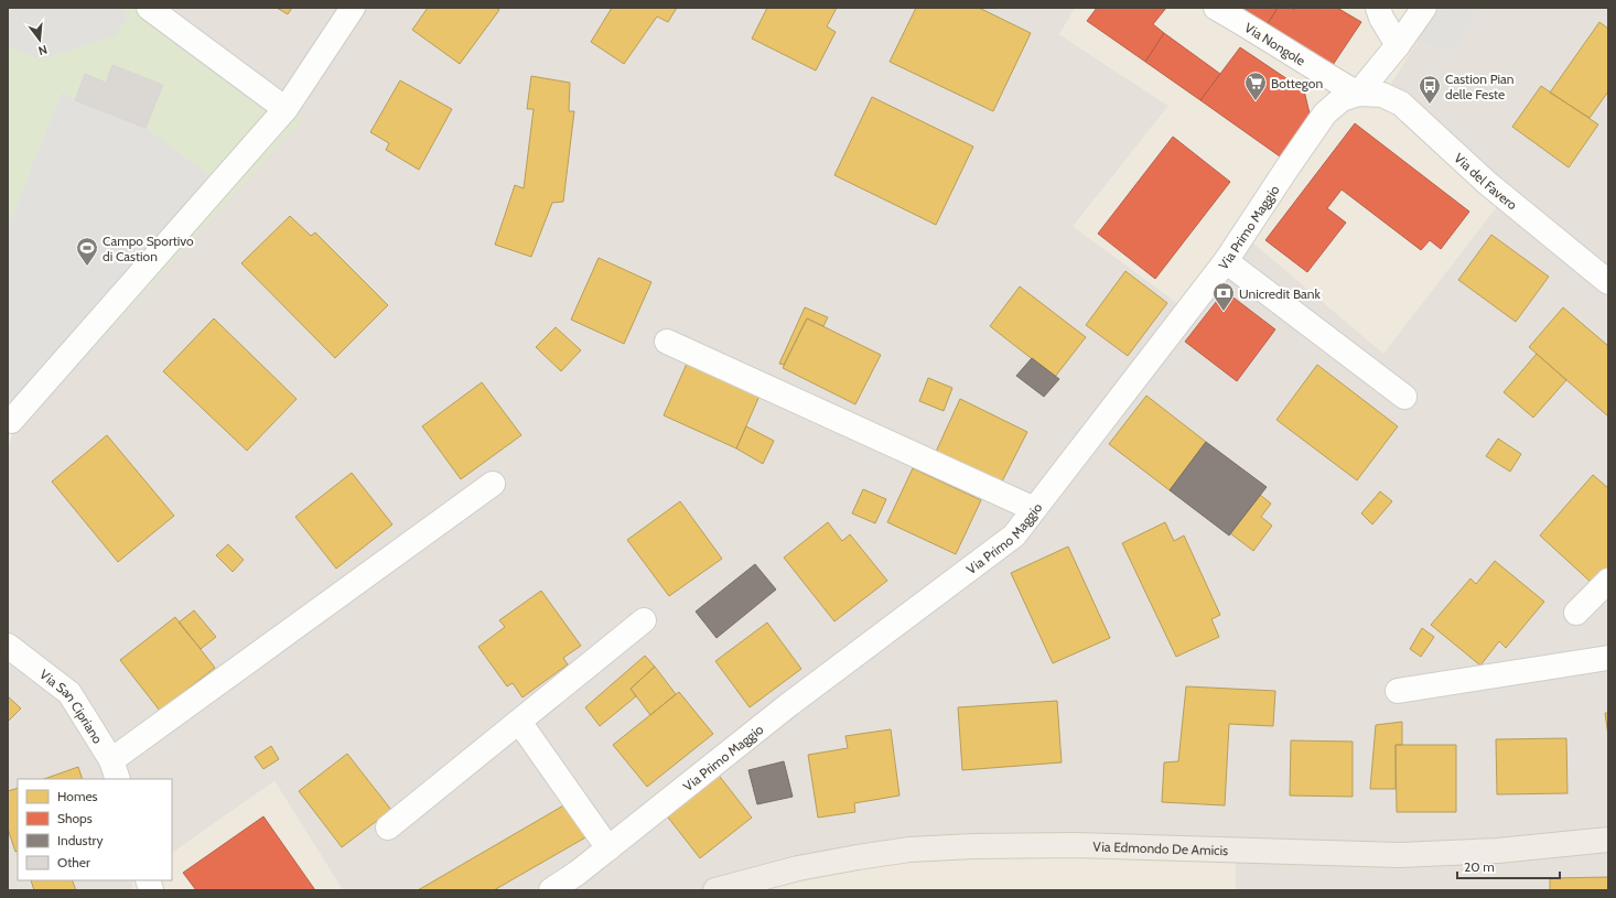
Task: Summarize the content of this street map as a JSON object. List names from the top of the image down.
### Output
{
  "streets": {
    "main road": ["Via Edmondo De Amicis"],
    "street": [
      "Via Nongole",
      "Via del Favero",
      "Via Primo Maggio",
      "Via San Cipriano"
    ]
  },
  "crossings": [
    ["Via Nongole", "Via del Favero"],
    ["Via Nongole", "Via Primo Maggio"],
    ["Via del Favero", "Via Primo Maggio"]
  ],
  "places": {
    "supermarket": ["Bottegon"],
    "bus stop": ["Castion Pian delle Feste"],
    "sports": ["Campo Sportivo di Castion"],
    "bank": ["Unicredit Bank"]
  },
  "legend": [
    "Homes",
    "Shops",
    "Industry",
    "Other"
  ],
  "scale_bar": "20 m",
  "north": "bottom"
}
